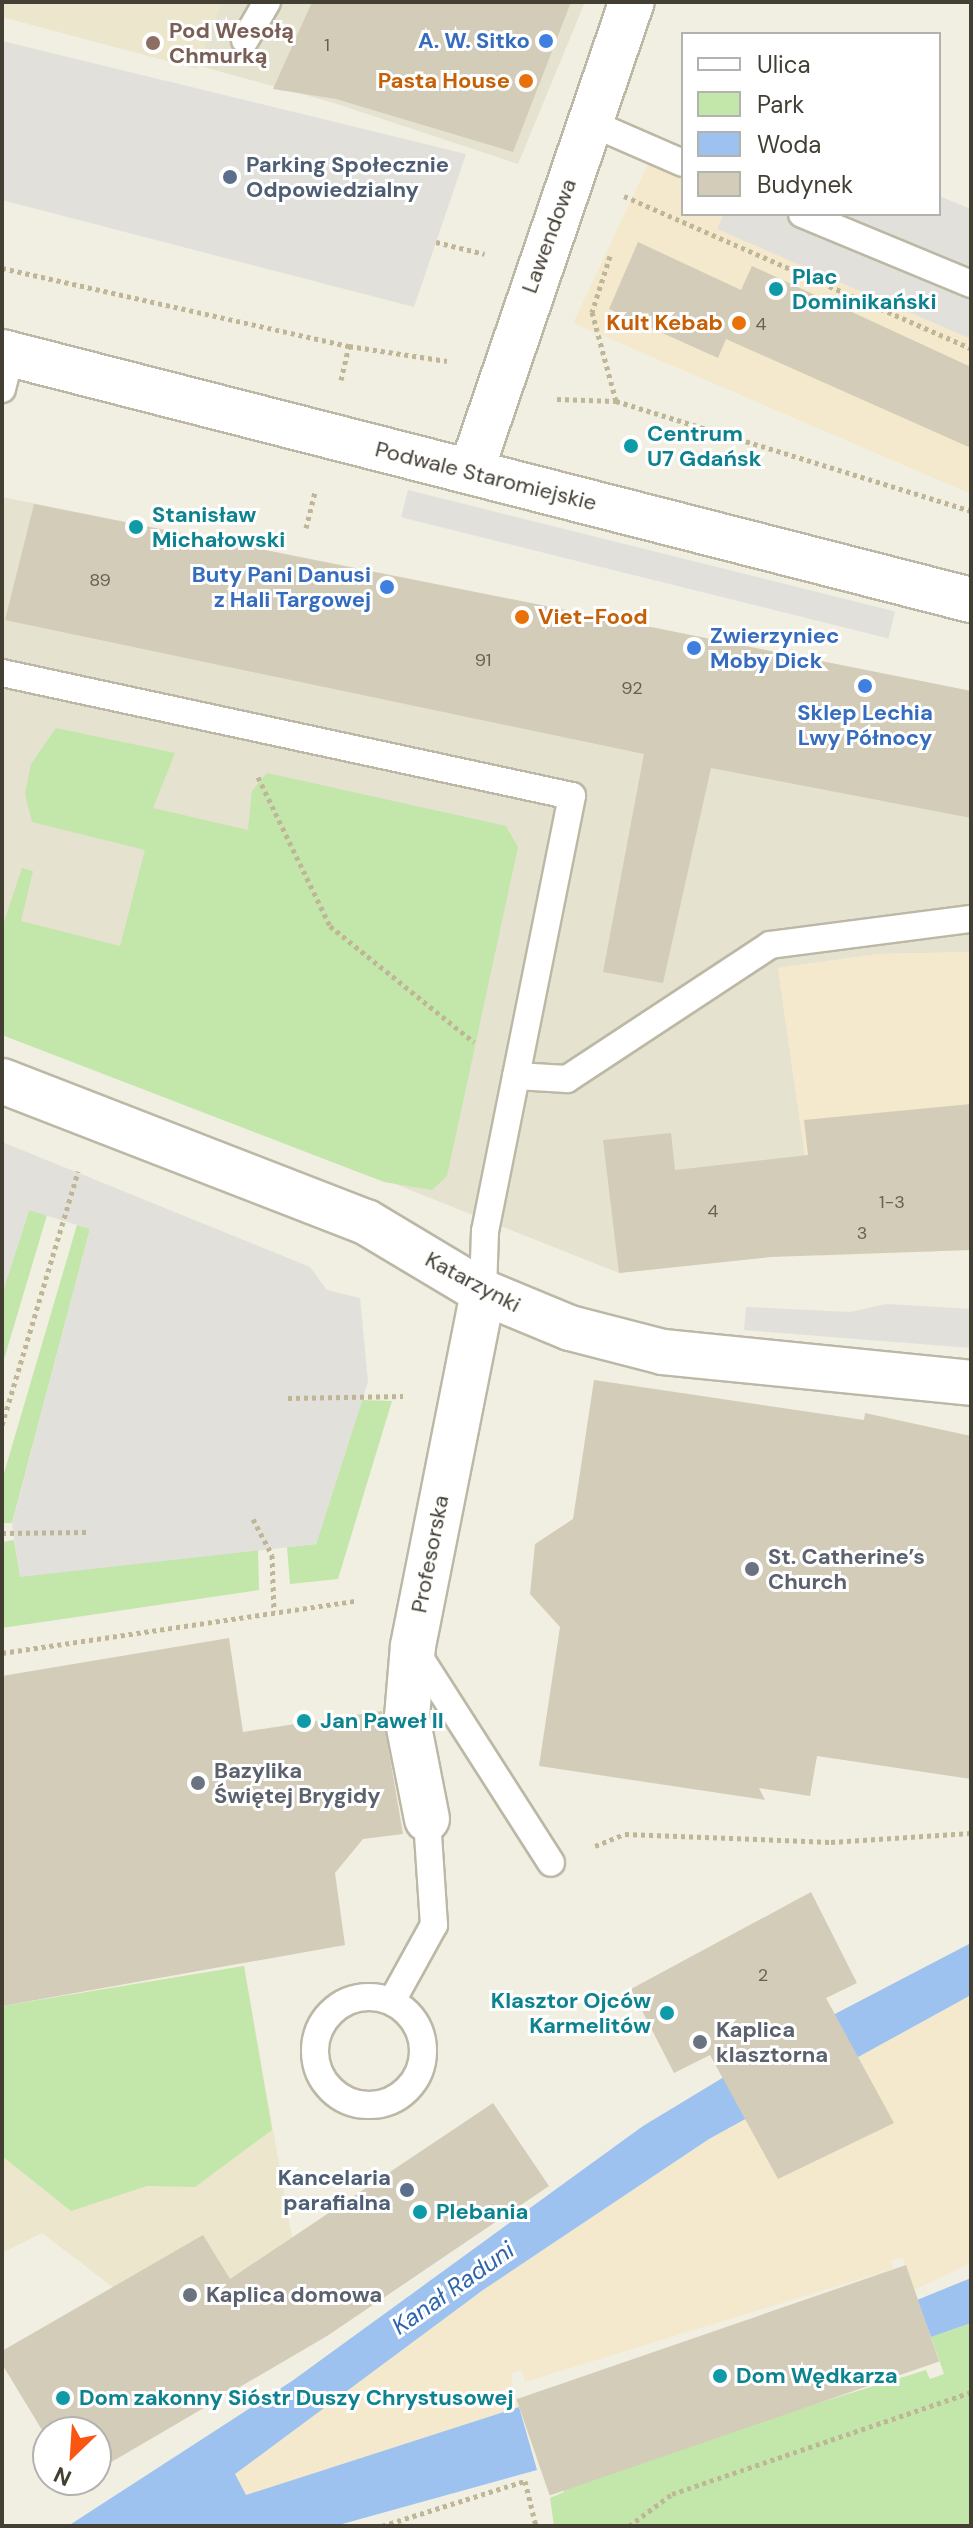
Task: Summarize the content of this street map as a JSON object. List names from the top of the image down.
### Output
{
  "streets": {
    "street": [
      "Lawendowa",
      "Podwale Staromiejskie",
      "Katarzynki",
      "Profesorska"
    ]
  },
  "crossings": [
    ["Lawendowa", "Podwale Staromiejskie"],
    ["Katarzynki", "Profesorska"]
  ],
  "water": ["Kanał Raduni"],
  "places": [
    "A. W. Sitko",
    "Pod Wesołą Chmurką",
    "Pasta House",
    "Parking Społecznie Odpowiedzialny",
    "Plac Dominikański",
    "Kult Kebab",
    "Centrum U7 Gdańsk",
    "Stanisław Michałowski",
    "Buty Pani Danusi z Hali Targowej",
    "Viet-Food",
    "Zwierzyniec Moby Dick",
    "Sklep Lechia Lwy Północy",
    "St. Catherine’s Church",
    "Jan Paweł II",
    "Bazylika Świętej Brygidy",
    "Klasztor Ojców Karmelitów",
    "Kaplica klasztorna",
    "Kancelaria parafialna",
    "Plebania",
    "Kaplica domowa",
    "Dom Wędkarza",
    "Dom zakonny Sióstr Duszy Chrystusowej"
  ],
  "house_numbers": [
    "1",
    "4",
    "89",
    "91",
    "92",
    "1-3",
    "4",
    "3",
    "2"
  ],
  "legend": [
    "Ulica",
    "Park",
    "Woda",
    "Budynek"
  ],
  "north": "bottom left"
}
